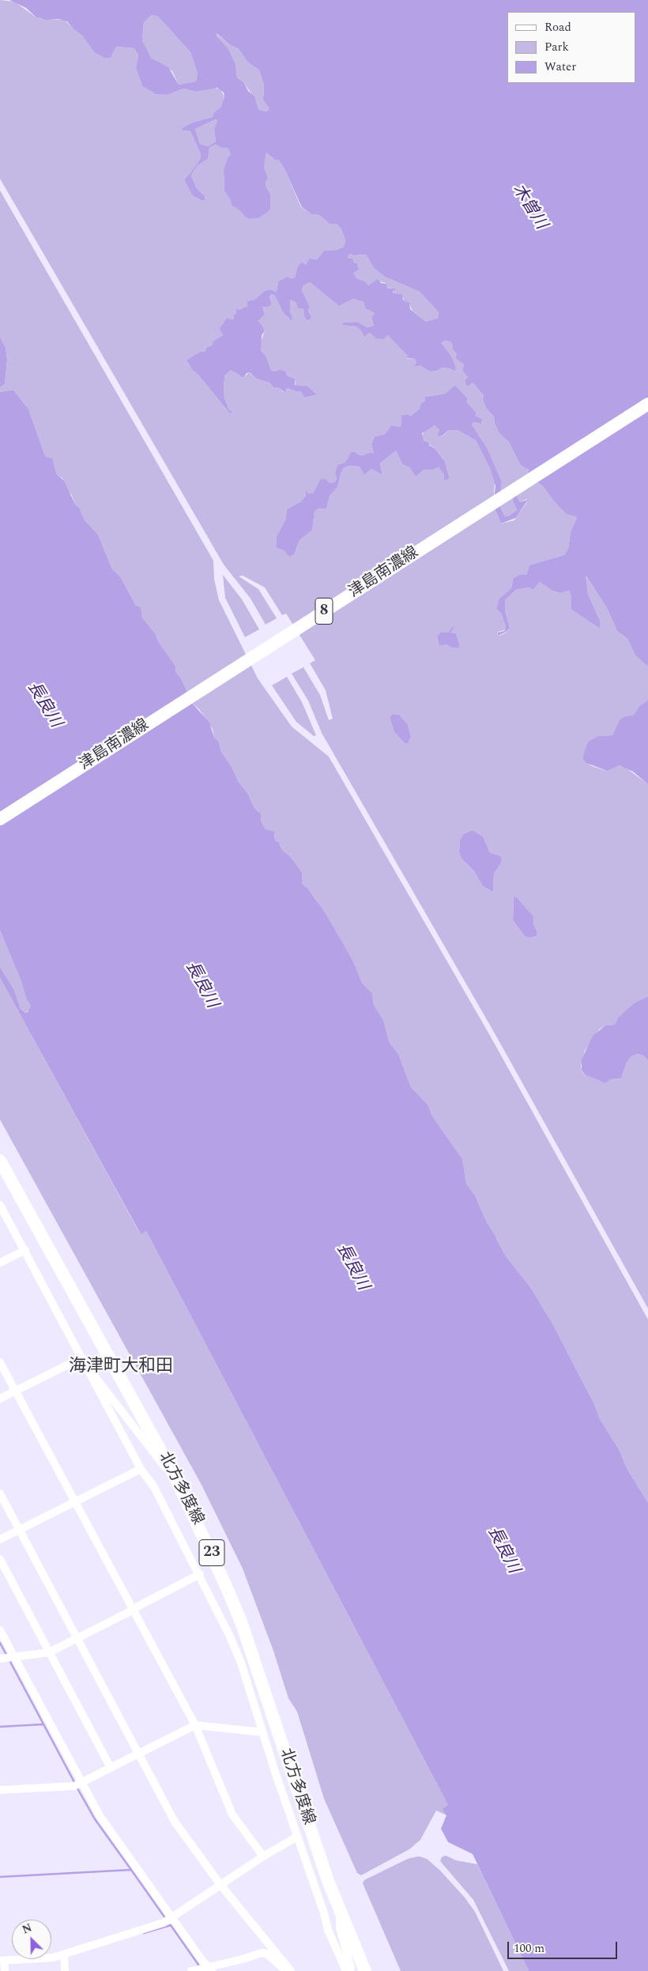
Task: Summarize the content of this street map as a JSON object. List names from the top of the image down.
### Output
{
  "streets": {
    "main road": [
      "津島南濃線",
      "8",
      "北方多度線",
      "23"
    ]
  },
  "districts": ["海津町大和田"],
  "water": ["木曽川", "長良川"],
  "legend": ["Road", "Park", "Water"],
  "scale_bar": "100 m",
  "north": "top left"
}
